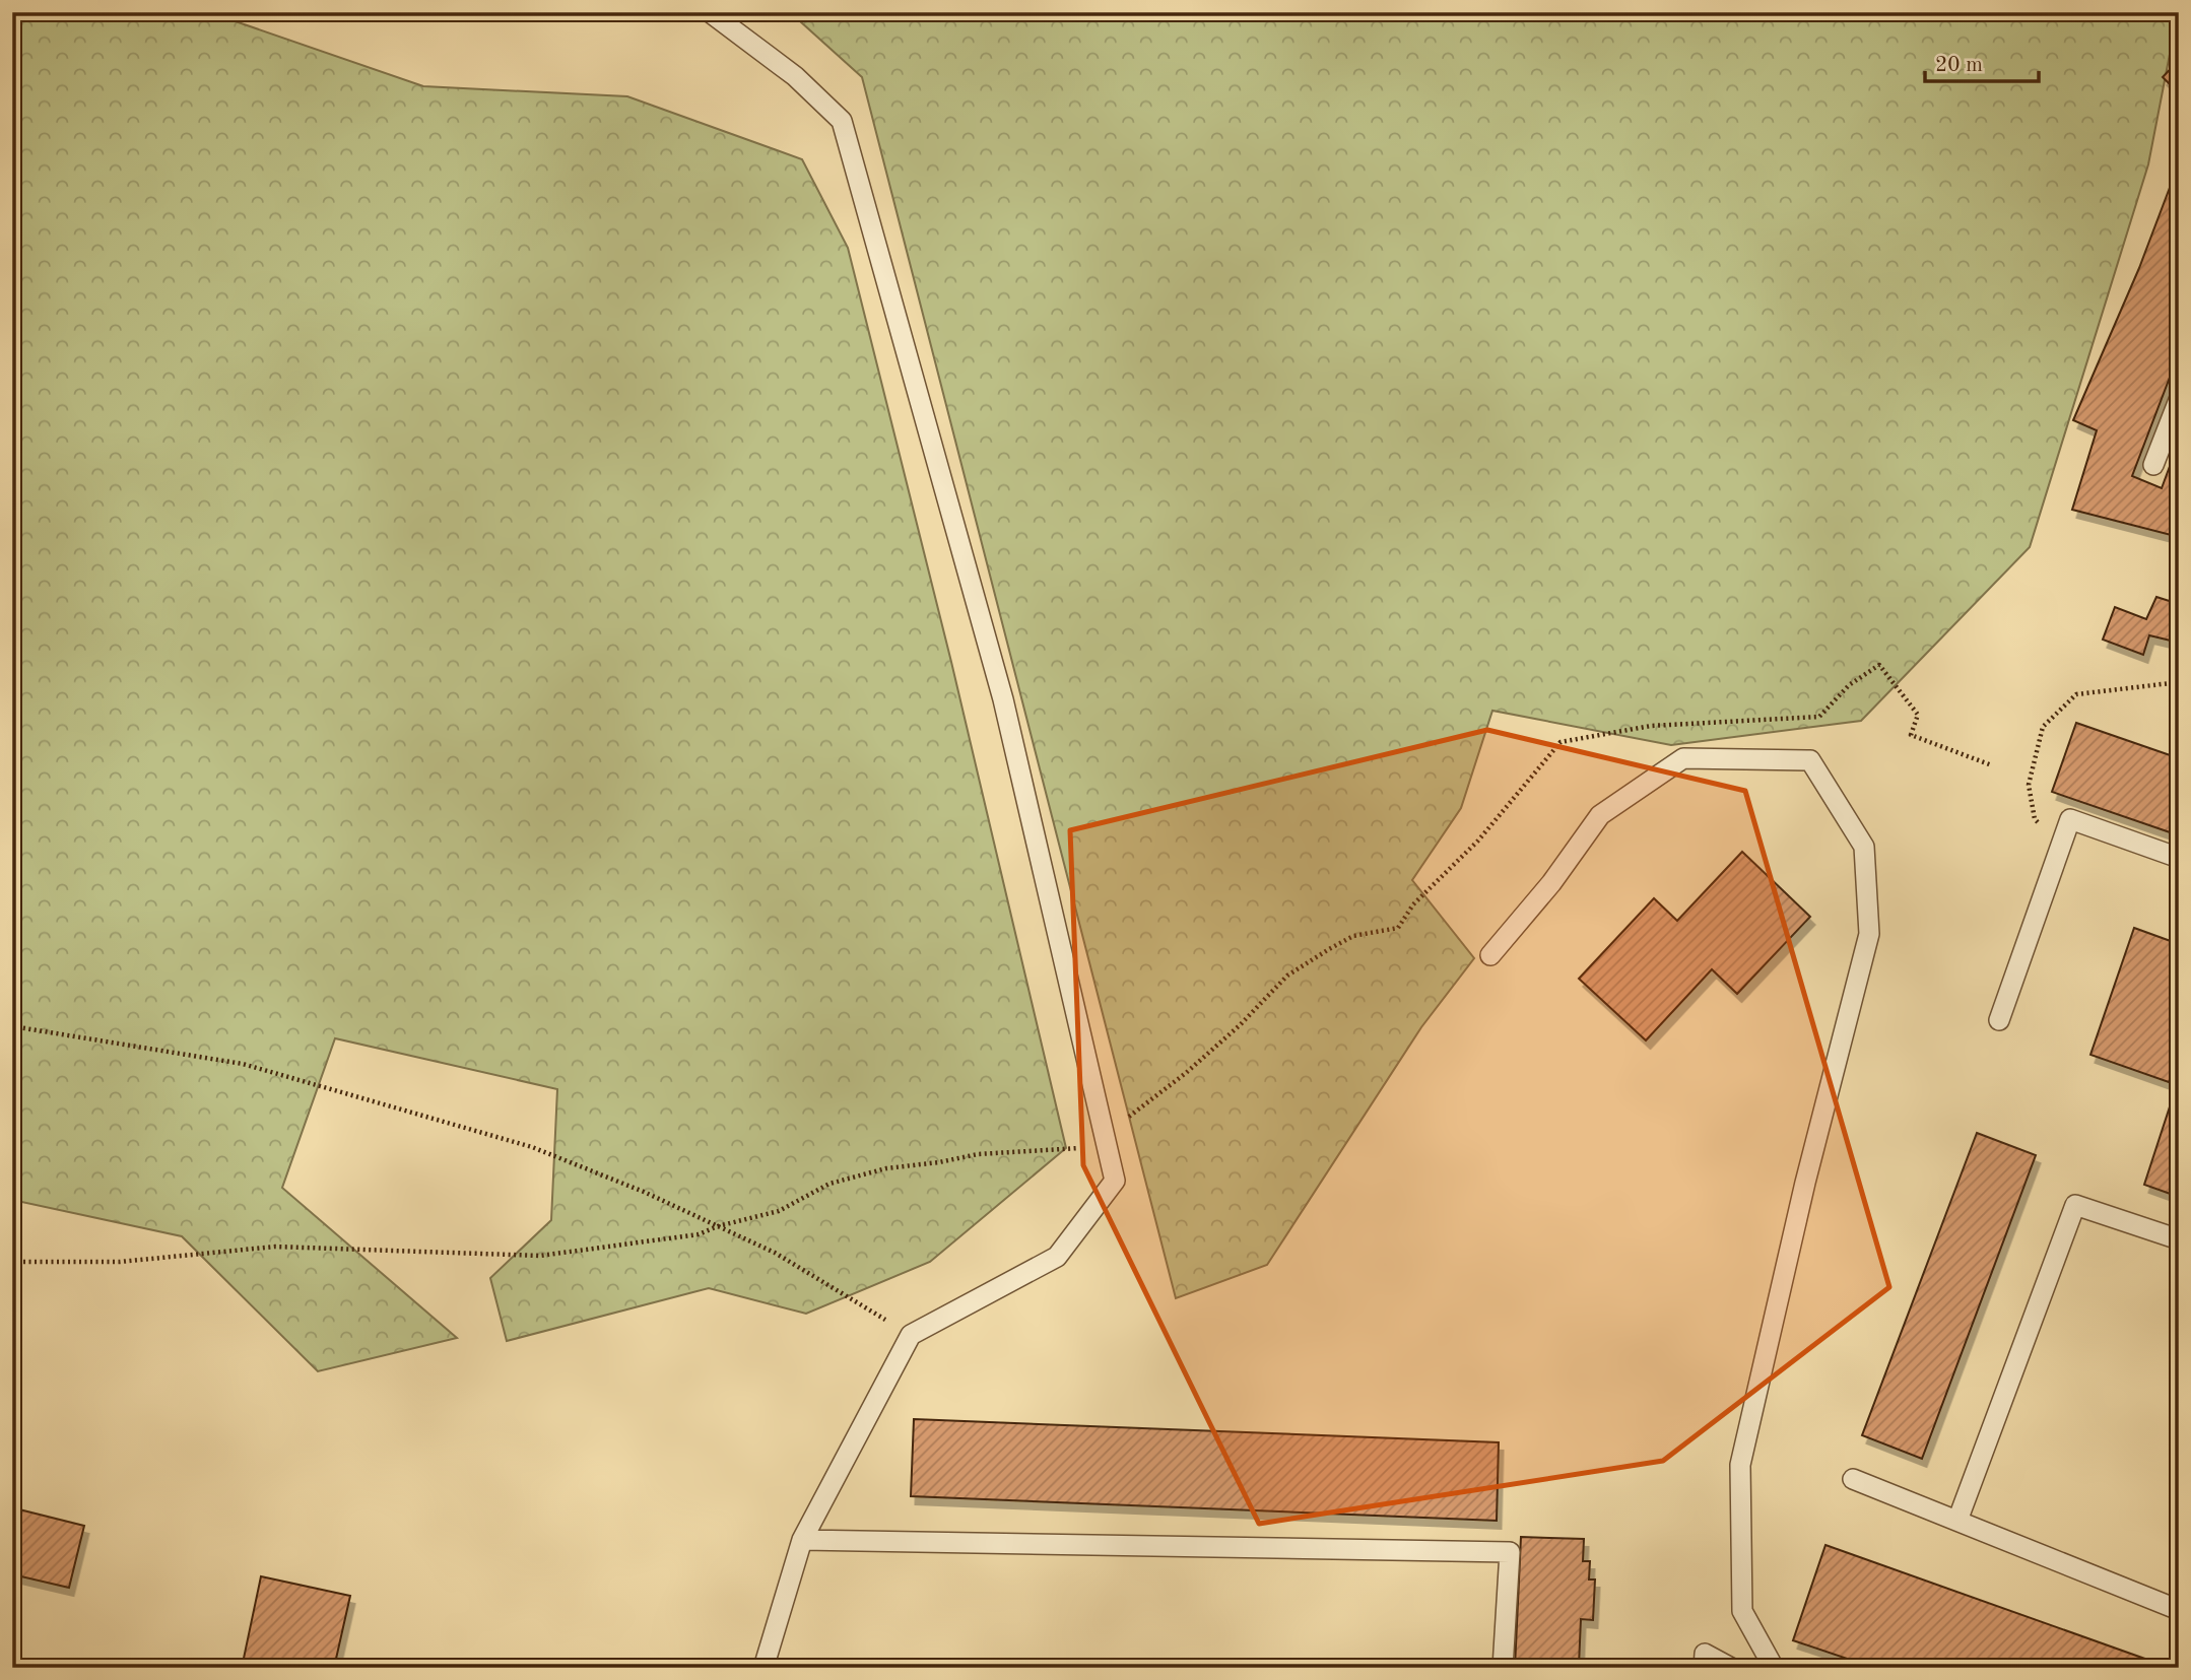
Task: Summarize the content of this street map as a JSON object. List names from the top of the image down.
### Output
{
  "scale_bar": "20 m"
}
